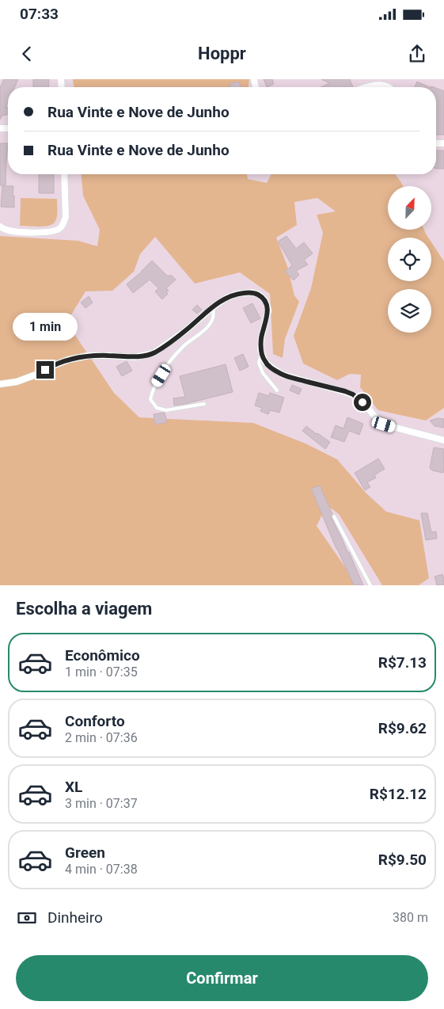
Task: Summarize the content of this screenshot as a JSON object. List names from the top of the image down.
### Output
{
  "north": "top right",
  "page": {
    "status": "07:33",
    "header": "Hoppr",
    "banner": ["Rua Vinte e Nove de Junho", "Rua Vinte e Nove de Junho"],
    "bubble": "1 min",
    "heading": "Escolha a viagem",
    "list": [
      {
        "name": "Econômico",
        "note": "1 min · 07:35",
        "value": "R$7.13"
      },
      {
        "name": "Conforto",
        "note": "2 min · 07:36",
        "value": "R$9.62"
      },
      {
        "name": "XL",
        "note": "3 min · 07:37",
        "value": "R$12.12"
      },
      {
        "name": "Green",
        "note": "4 min · 07:38",
        "value": "R$9.50"
      }
    ],
    "pay": ["Dinheiro", "380 m"],
    "buttons": "Confirmar"
  }
}
